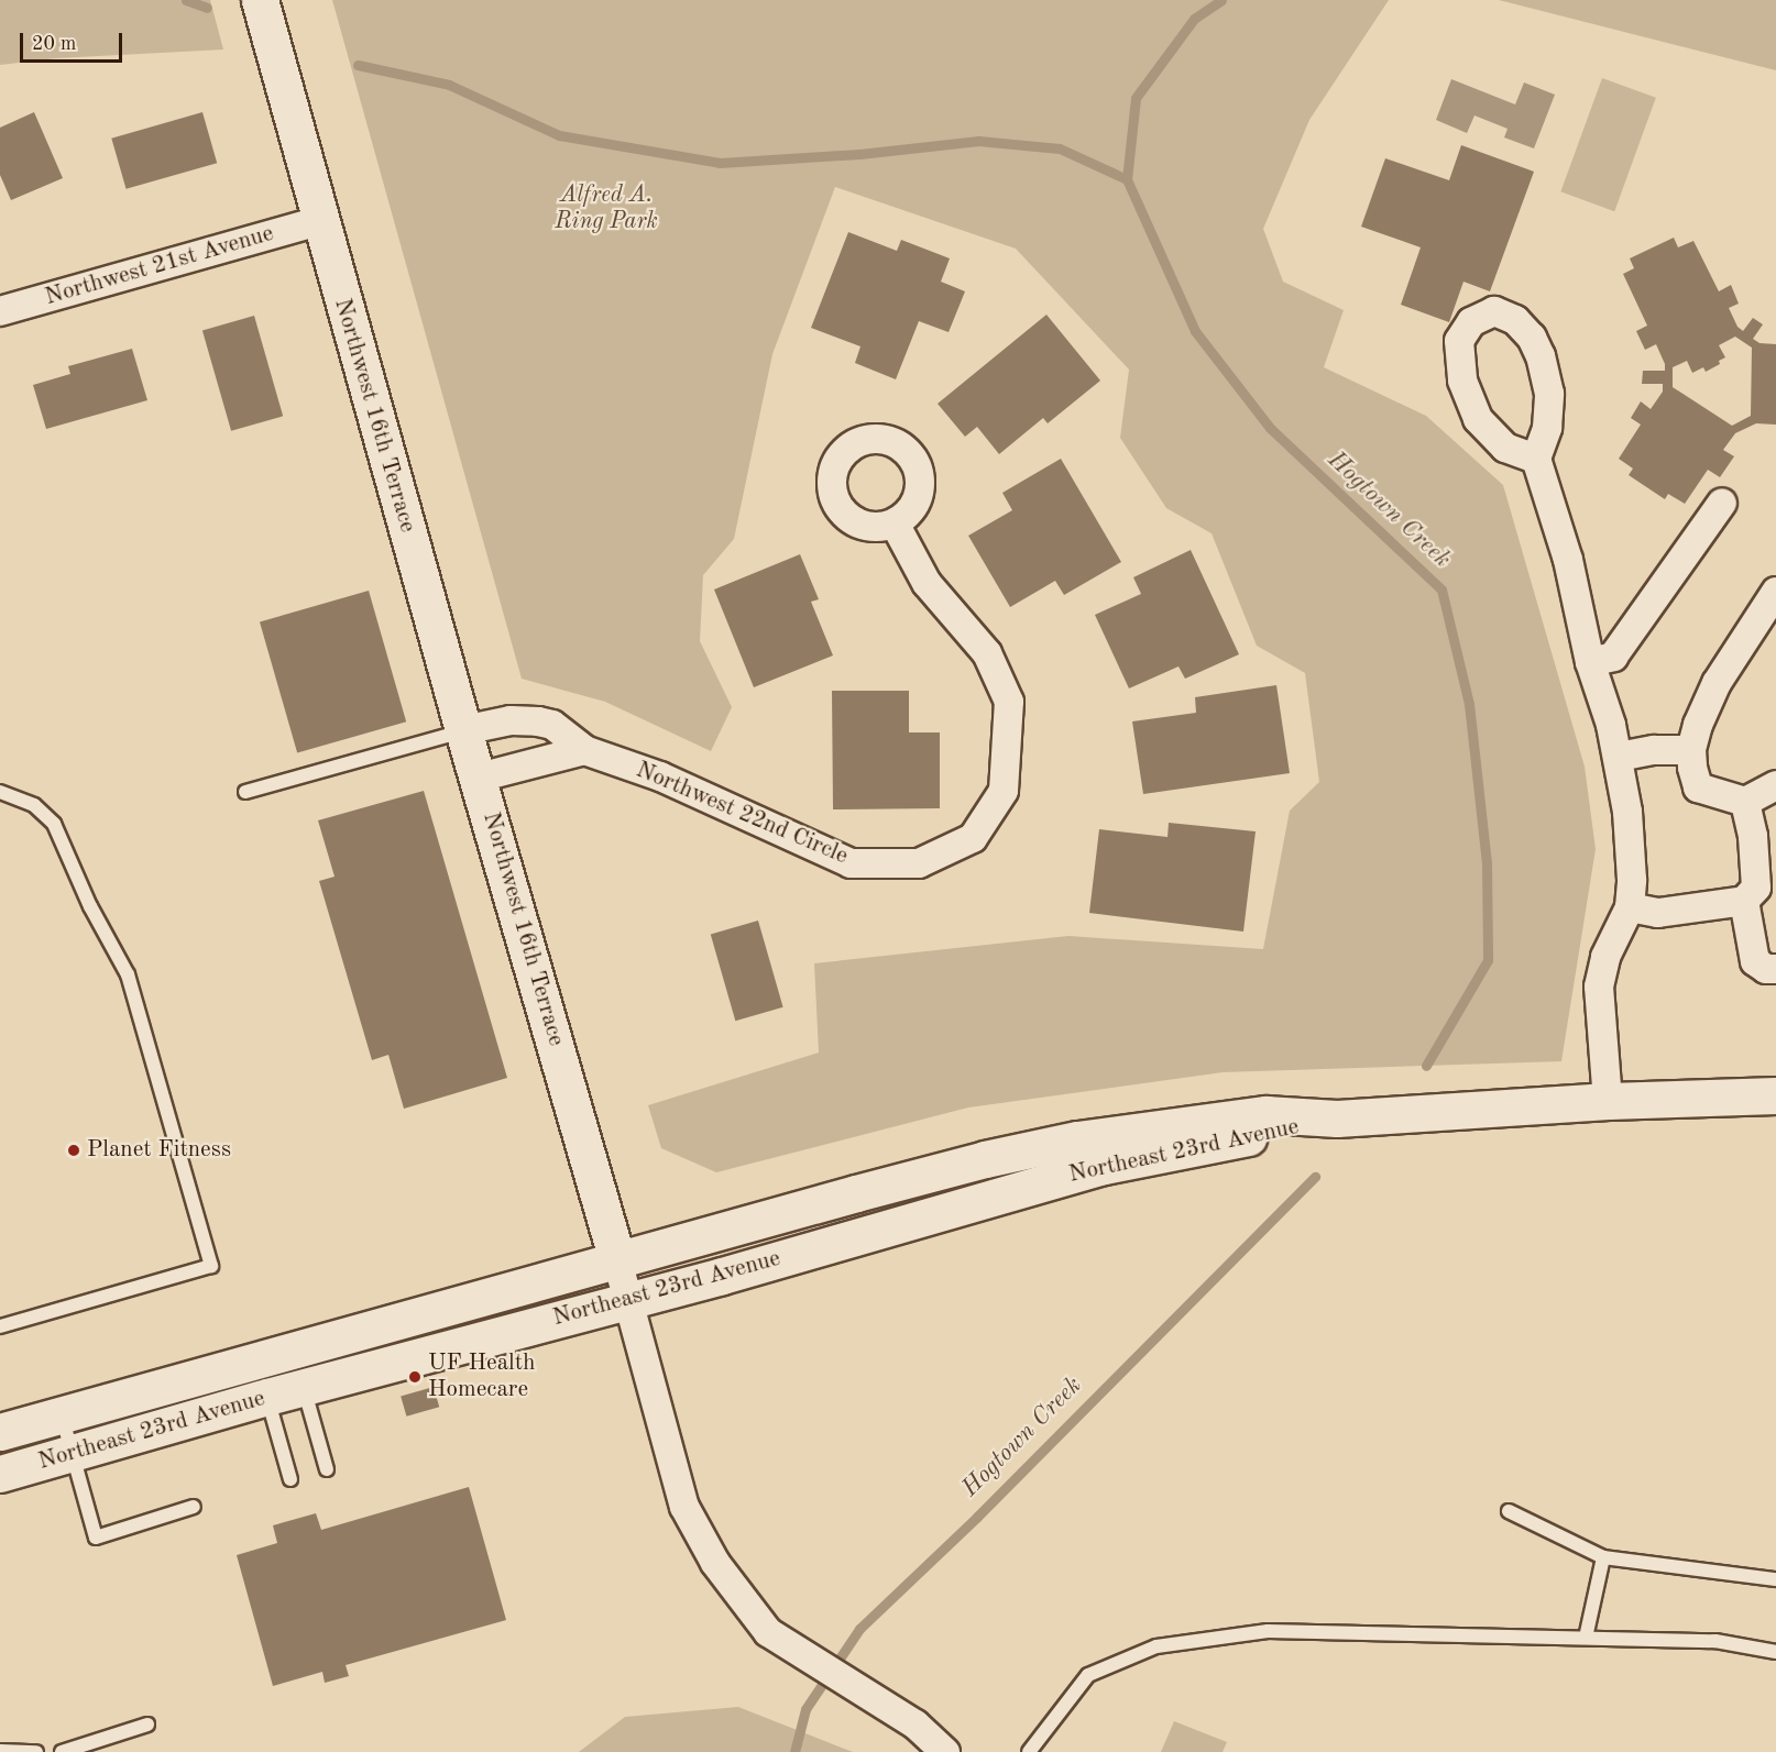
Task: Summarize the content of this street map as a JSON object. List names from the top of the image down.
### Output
{
  "streets": {
    "street": [
      "Northwest 21st Avenue",
      "Northwest 16th Terrace",
      "Northwest 22nd Circle",
      "Northeast 23rd Avenue"
    ]
  },
  "crossings": [
    ["Northwest 21st Avenue", "Northwest 16th Terrace"],
    ["Northwest 16th Terrace", "Northwest 22nd Circle"],
    ["Northwest 16th Terrace", "Northeast 23rd Avenue"]
  ],
  "water": ["Hogtown Creek"],
  "parks": ["Alfred A. Ring Park"],
  "places": ["Planet Fitness", "UF Health Homecare"],
  "scale_bar": "20 m"
}
